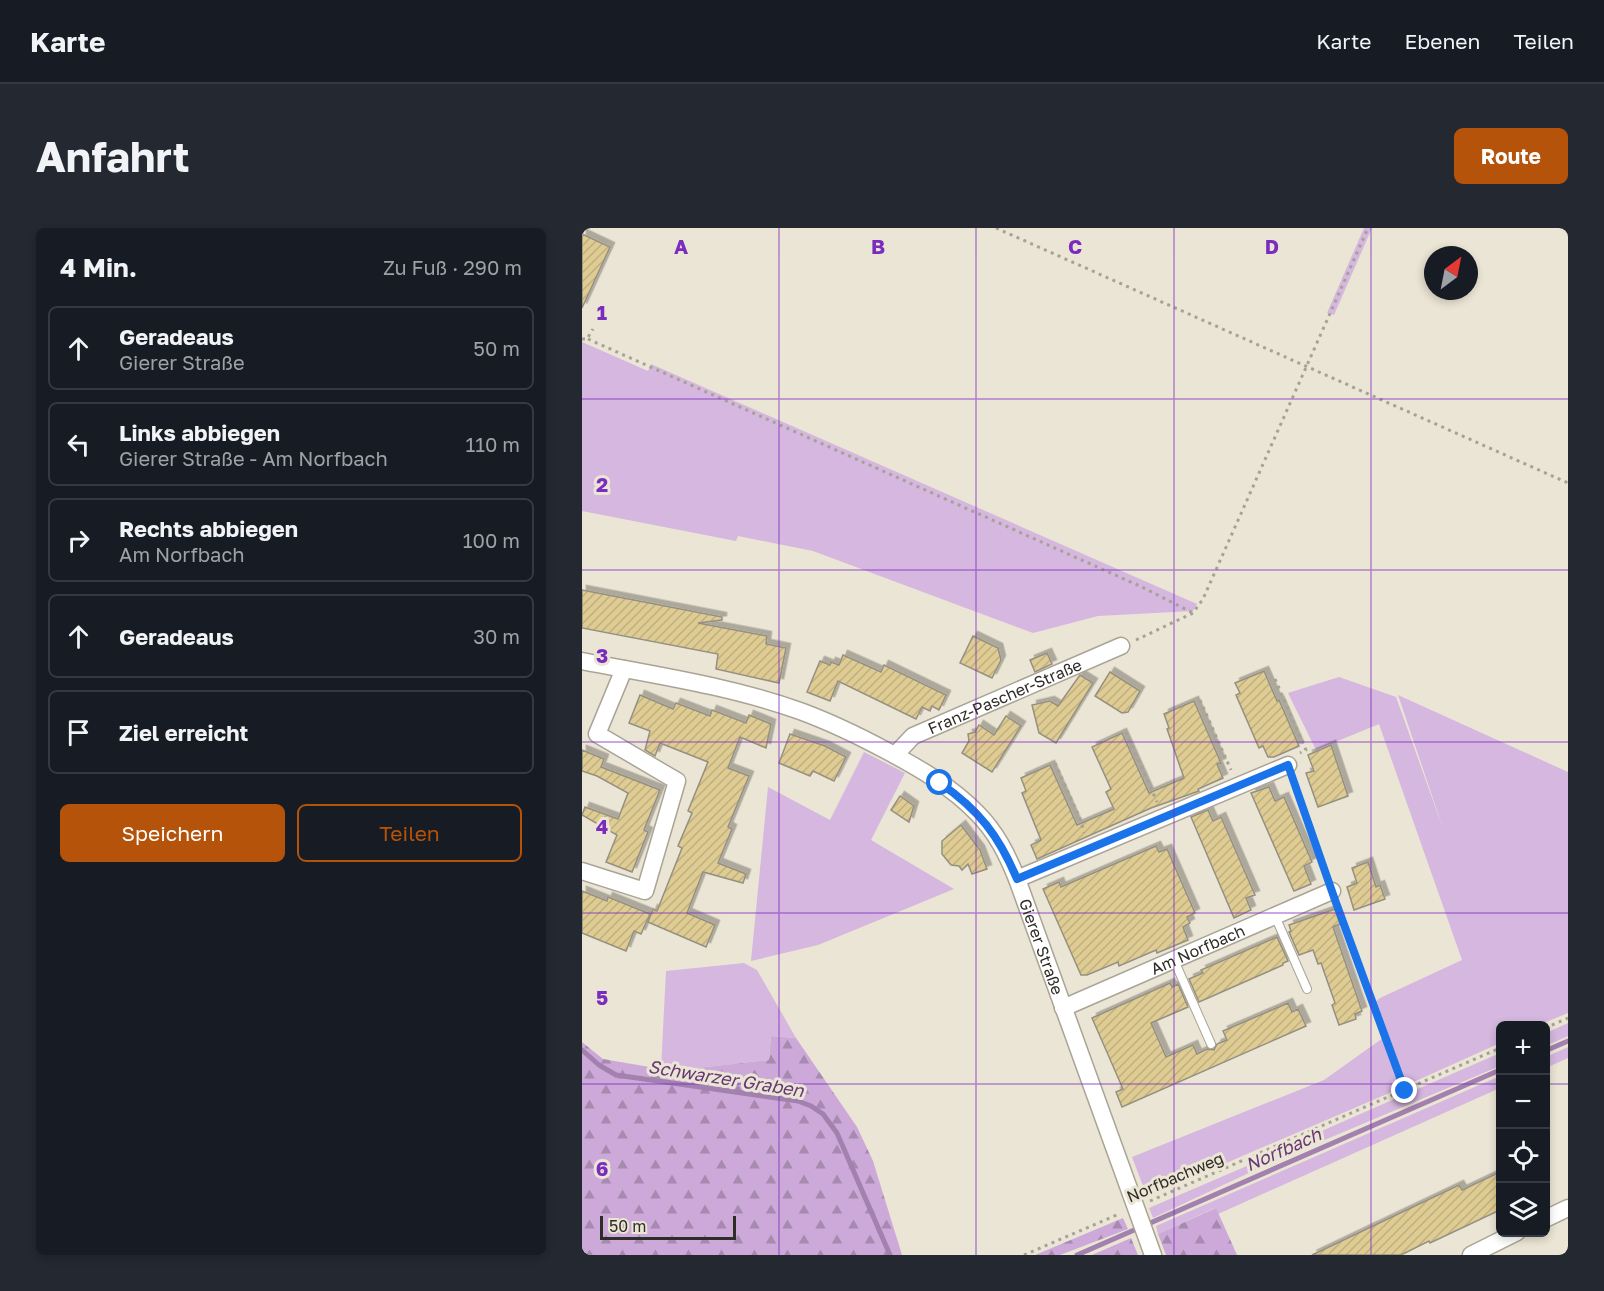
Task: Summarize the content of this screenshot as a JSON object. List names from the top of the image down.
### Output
{
  "streets": {
    "street": ["Franz-Pascher-Straße", "Gierer Straße", "Am Norfbach"],
    "path": ["Norfbachweg"]
  },
  "crossings": [
    ["Franz-Pascher-Straße", "Gierer Straße"],
    ["Gierer Straße", "Am Norfbach"],
    ["Gierer Straße", "Norfbachweg"]
  ],
  "water": ["Schwarzer Graben", "Norfbach"],
  "scale_bar": "50 m",
  "north": "top right",
  "page": {
    "header": "Karte",
    "nav": ["Karte", "Ebenen", "Teilen"],
    "buttons": [
      "Route",
      ["Speichern", "Teilen"]
    ],
    "title": "Anfahrt",
    "heading": ["4 Min.", "Zu Fuß · 290 m"],
    "list": [
      ["Geradeaus", "Gierer Straße", "50 m"],
      ["Links abbiegen", "Gierer Straße - Am Norfbach", "110 m"],
      ["Rechts abbiegen", "Am Norfbach", "100 m"],
      ["Geradeaus", "30 m"],
      "Ziel erreicht"
    ],
    "map_buttons": ["+", "−"],
    "scale": "50 m"
  },
  "grid": {
    "columns": [
      "A",
      "B",
      "C",
      "D"
    ],
    "rows": [
      "1",
      "2",
      "3",
      "4",
      "5",
      "6"
    ]
  }
}
